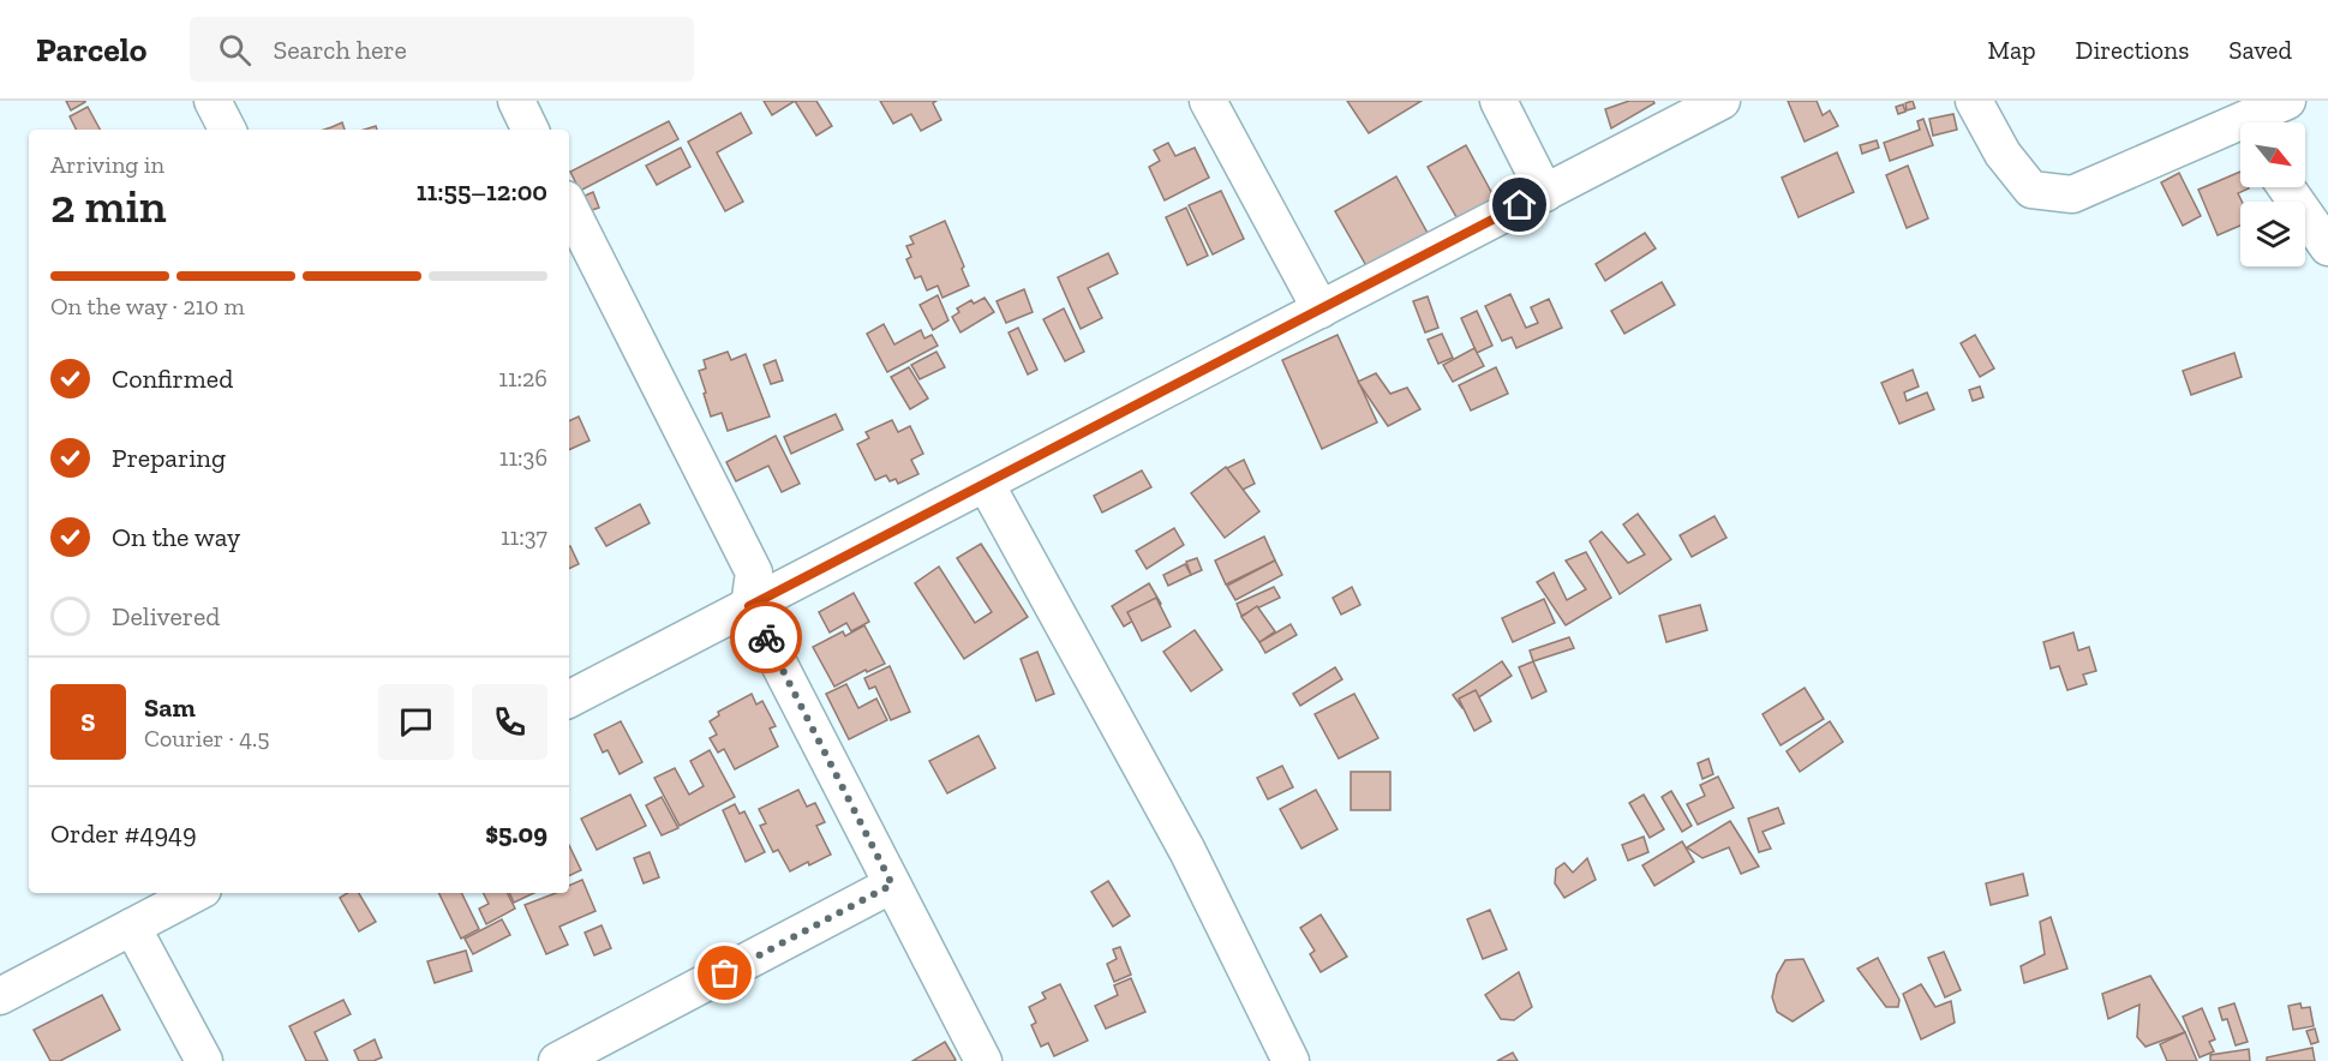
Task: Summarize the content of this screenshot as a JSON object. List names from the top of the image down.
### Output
{
  "north": "bottom right",
  "page": {
    "header": "Parcelo",
    "search": "Search here",
    "nav": ["Map", "Directions", "Saved"],
    "heading": ["2 min", "Arriving in", "11:55–12:00"],
    "panel": [
      "Sam",
      "Courier · 4.5",
      "Order #4949",
      "$5.09"
    ],
    "bar": "On the way · 210 m",
    "list": [
      ["Confirmed", "11:26"],
      ["Preparing", "11:36"],
      ["On the way", "11:37"],
      "Delivered"
    ],
    "round": "S"
  }
}
